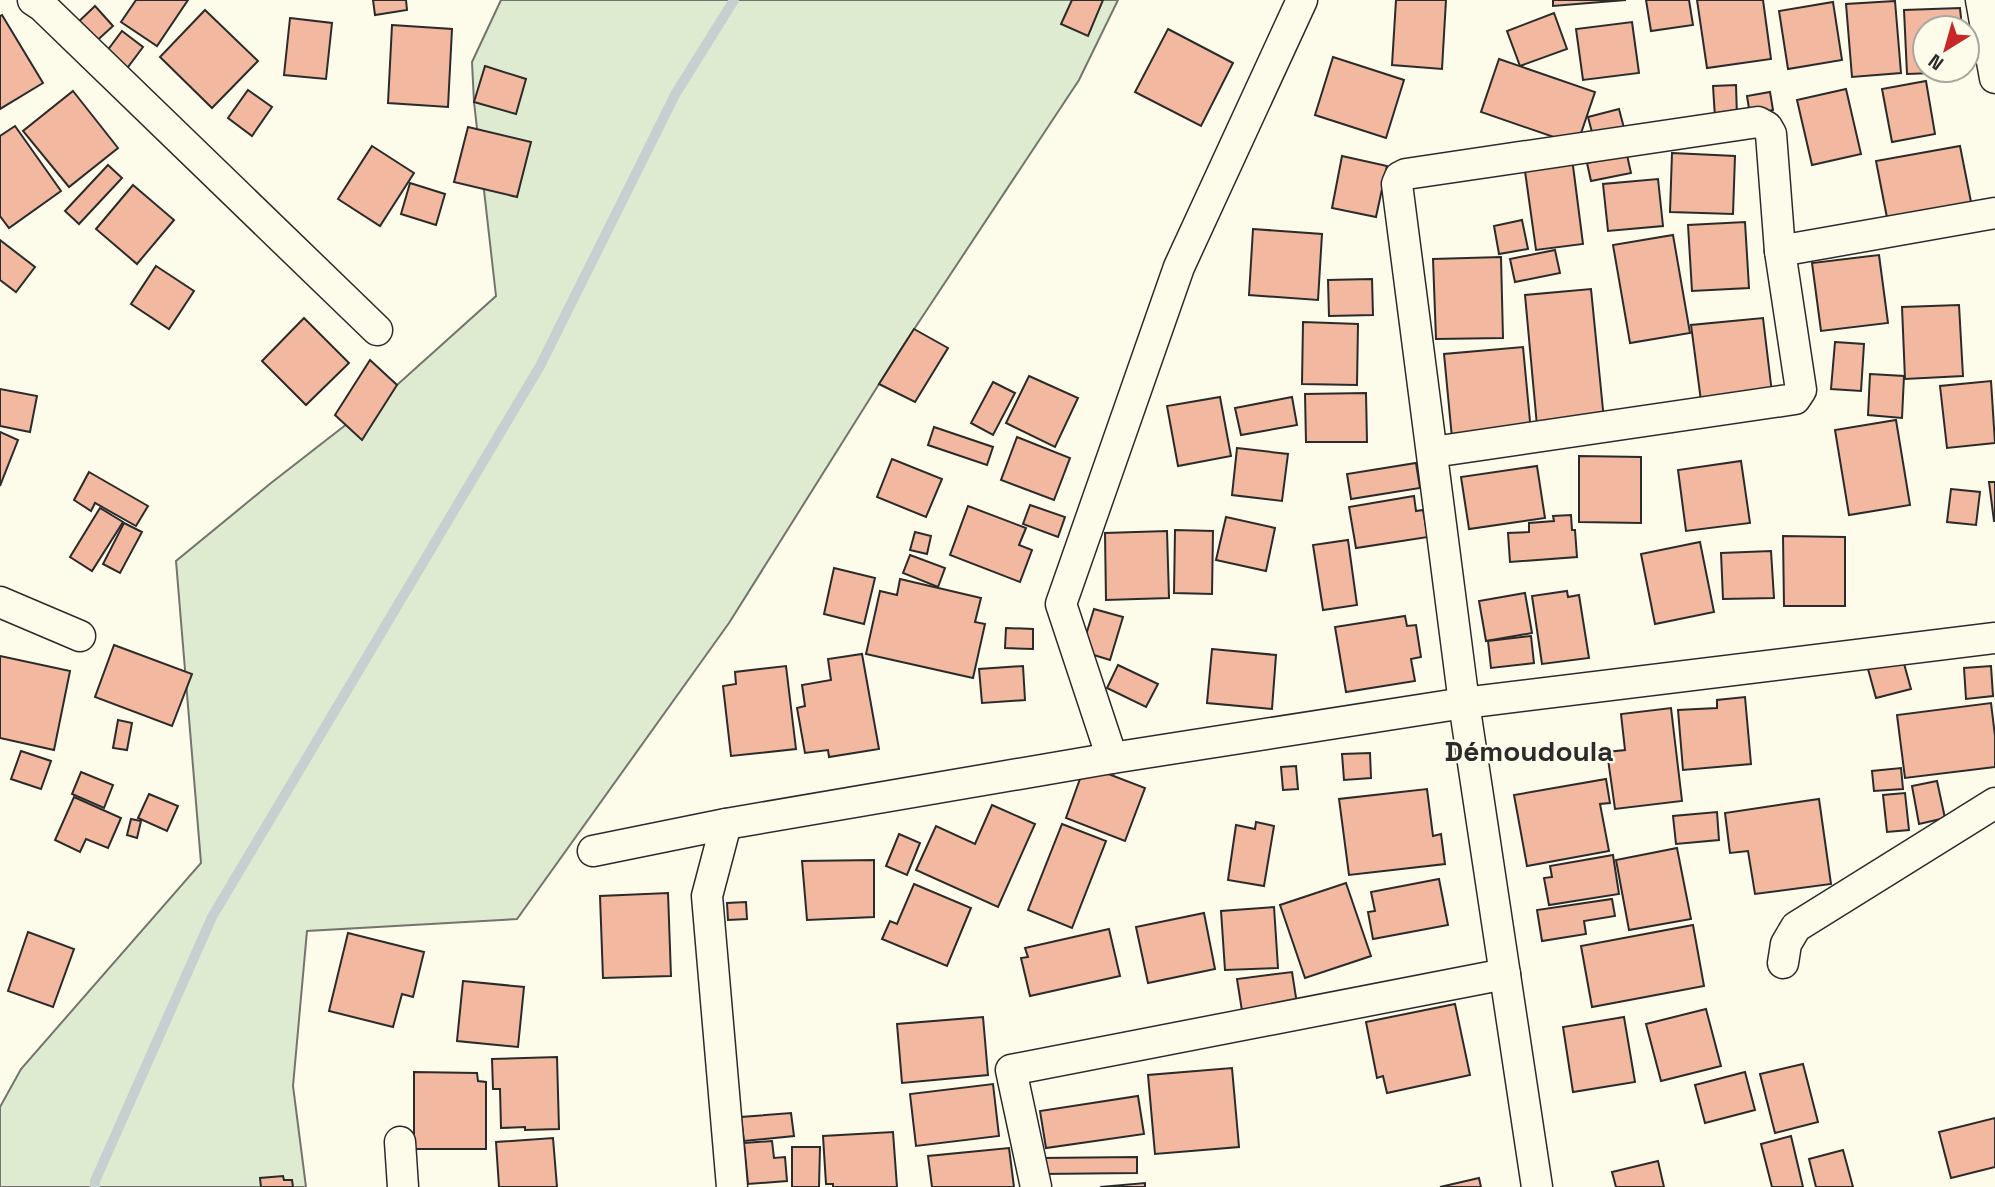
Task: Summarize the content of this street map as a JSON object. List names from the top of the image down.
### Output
{
  "districts": ["Démoudoula"],
  "north": "bottom left"
}
